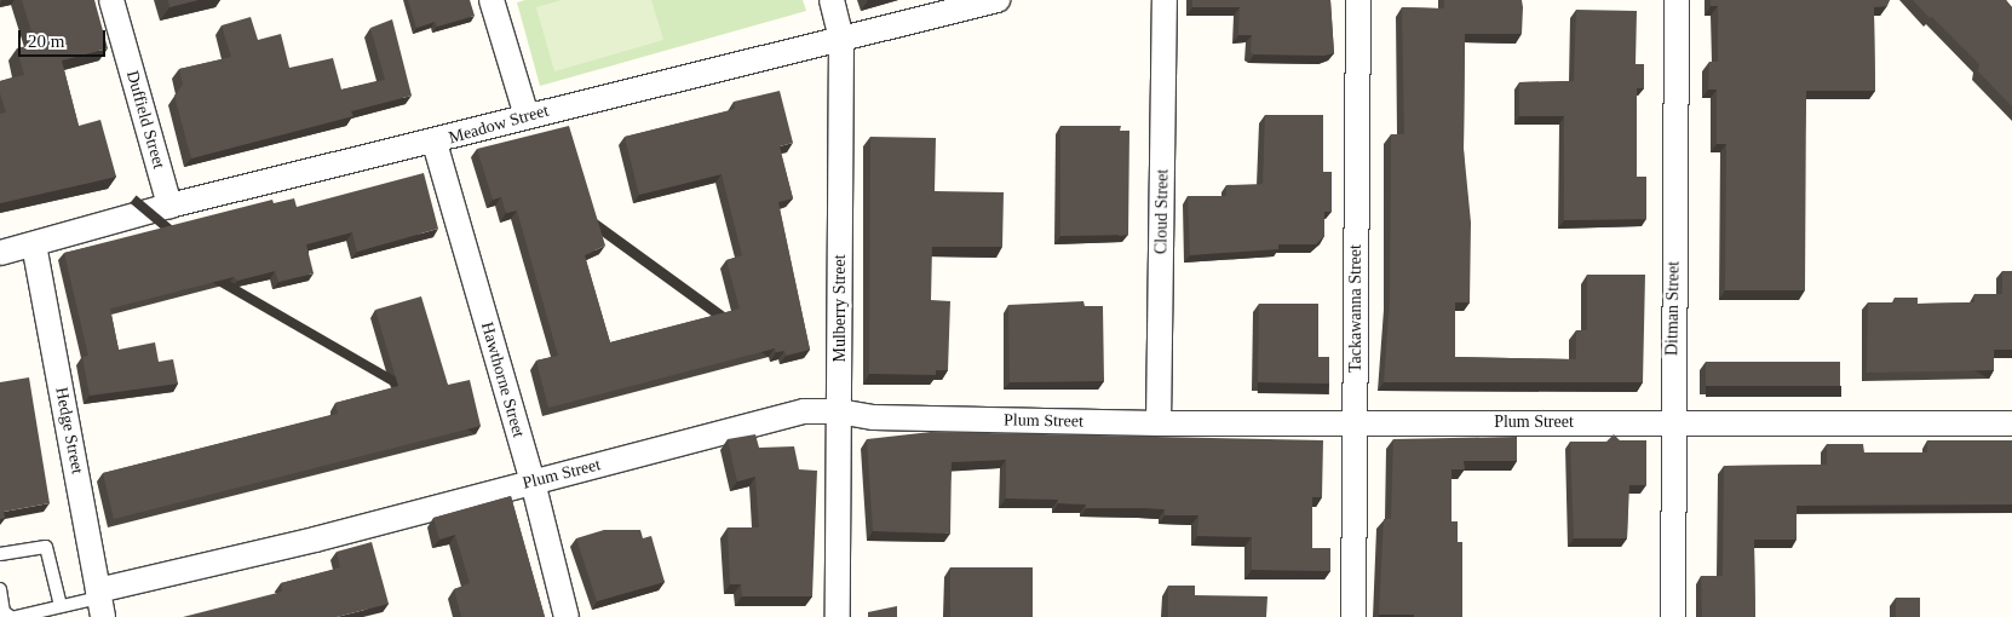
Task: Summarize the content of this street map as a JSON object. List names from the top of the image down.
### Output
{
  "streets": {
    "street": [
      "Duffield Street",
      "Meadow Street",
      "Cloud Street",
      "Mulberry Street",
      "Tackawanna Street",
      "Ditman Street",
      "Hawthorne Street",
      "Plum Street",
      "Hedge Street"
    ]
  },
  "crossings": [
    ["Duffield Street", "Meadow Street"],
    ["Meadow Street", "Mulberry Street"],
    ["Meadow Street", "Hawthorne Street"],
    ["Meadow Street", "Hedge Street"],
    ["Cloud Street", "Plum Street"],
    ["Mulberry Street", "Plum Street"],
    ["Tackawanna Street", "Plum Street"],
    ["Ditman Street", "Plum Street"],
    ["Hawthorne Street", "Plum Street"],
    ["Plum Street", "Hedge Street"]
  ],
  "scale_bar": "20 m"
}
